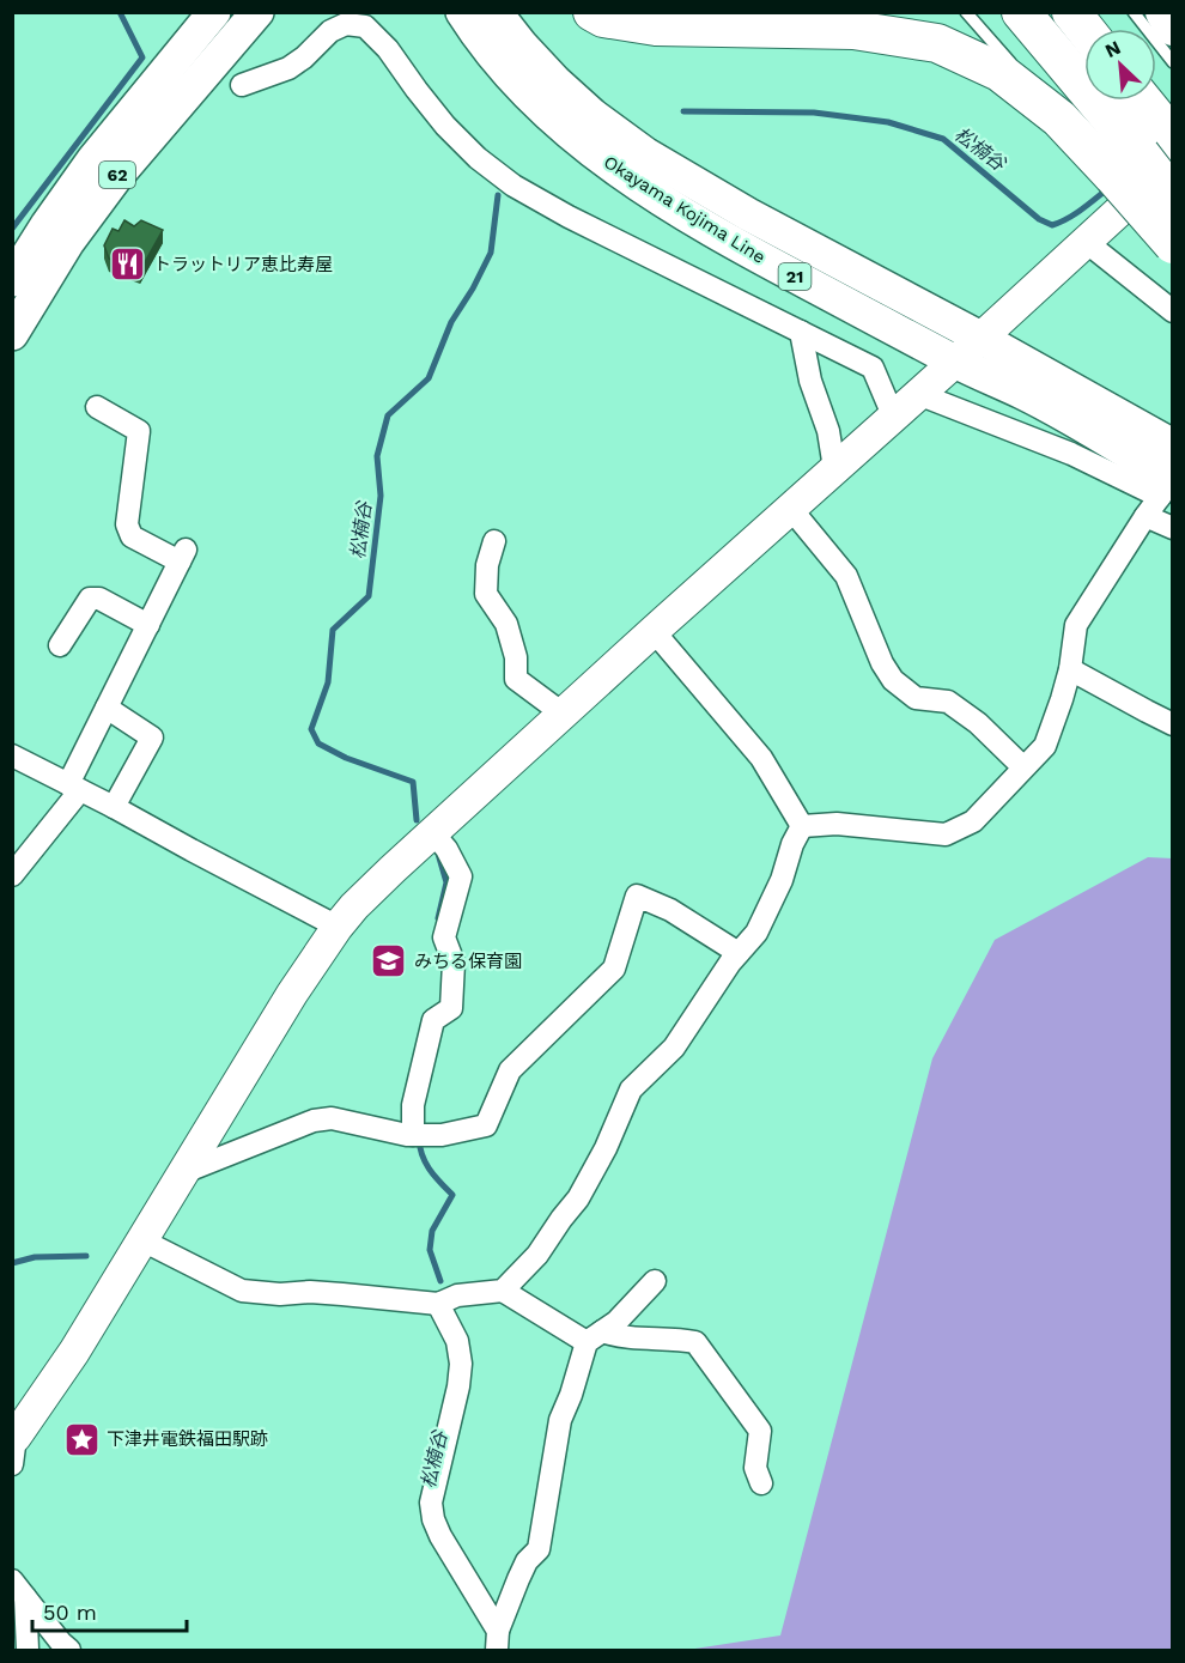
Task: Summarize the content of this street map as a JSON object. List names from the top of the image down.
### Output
{
  "streets": {
    "main road": ["62", "Okayama Kojima Line", "21"]
  },
  "water": ["松楠谷"],
  "places": {
    "restaurant": ["トラットリア恵比寿屋"],
    "school or university": ["みちる保育園"],
    "place": ["下津井電鉄福田駅跡"]
  },
  "scale_bar": "50 m",
  "north": "top left"
}
